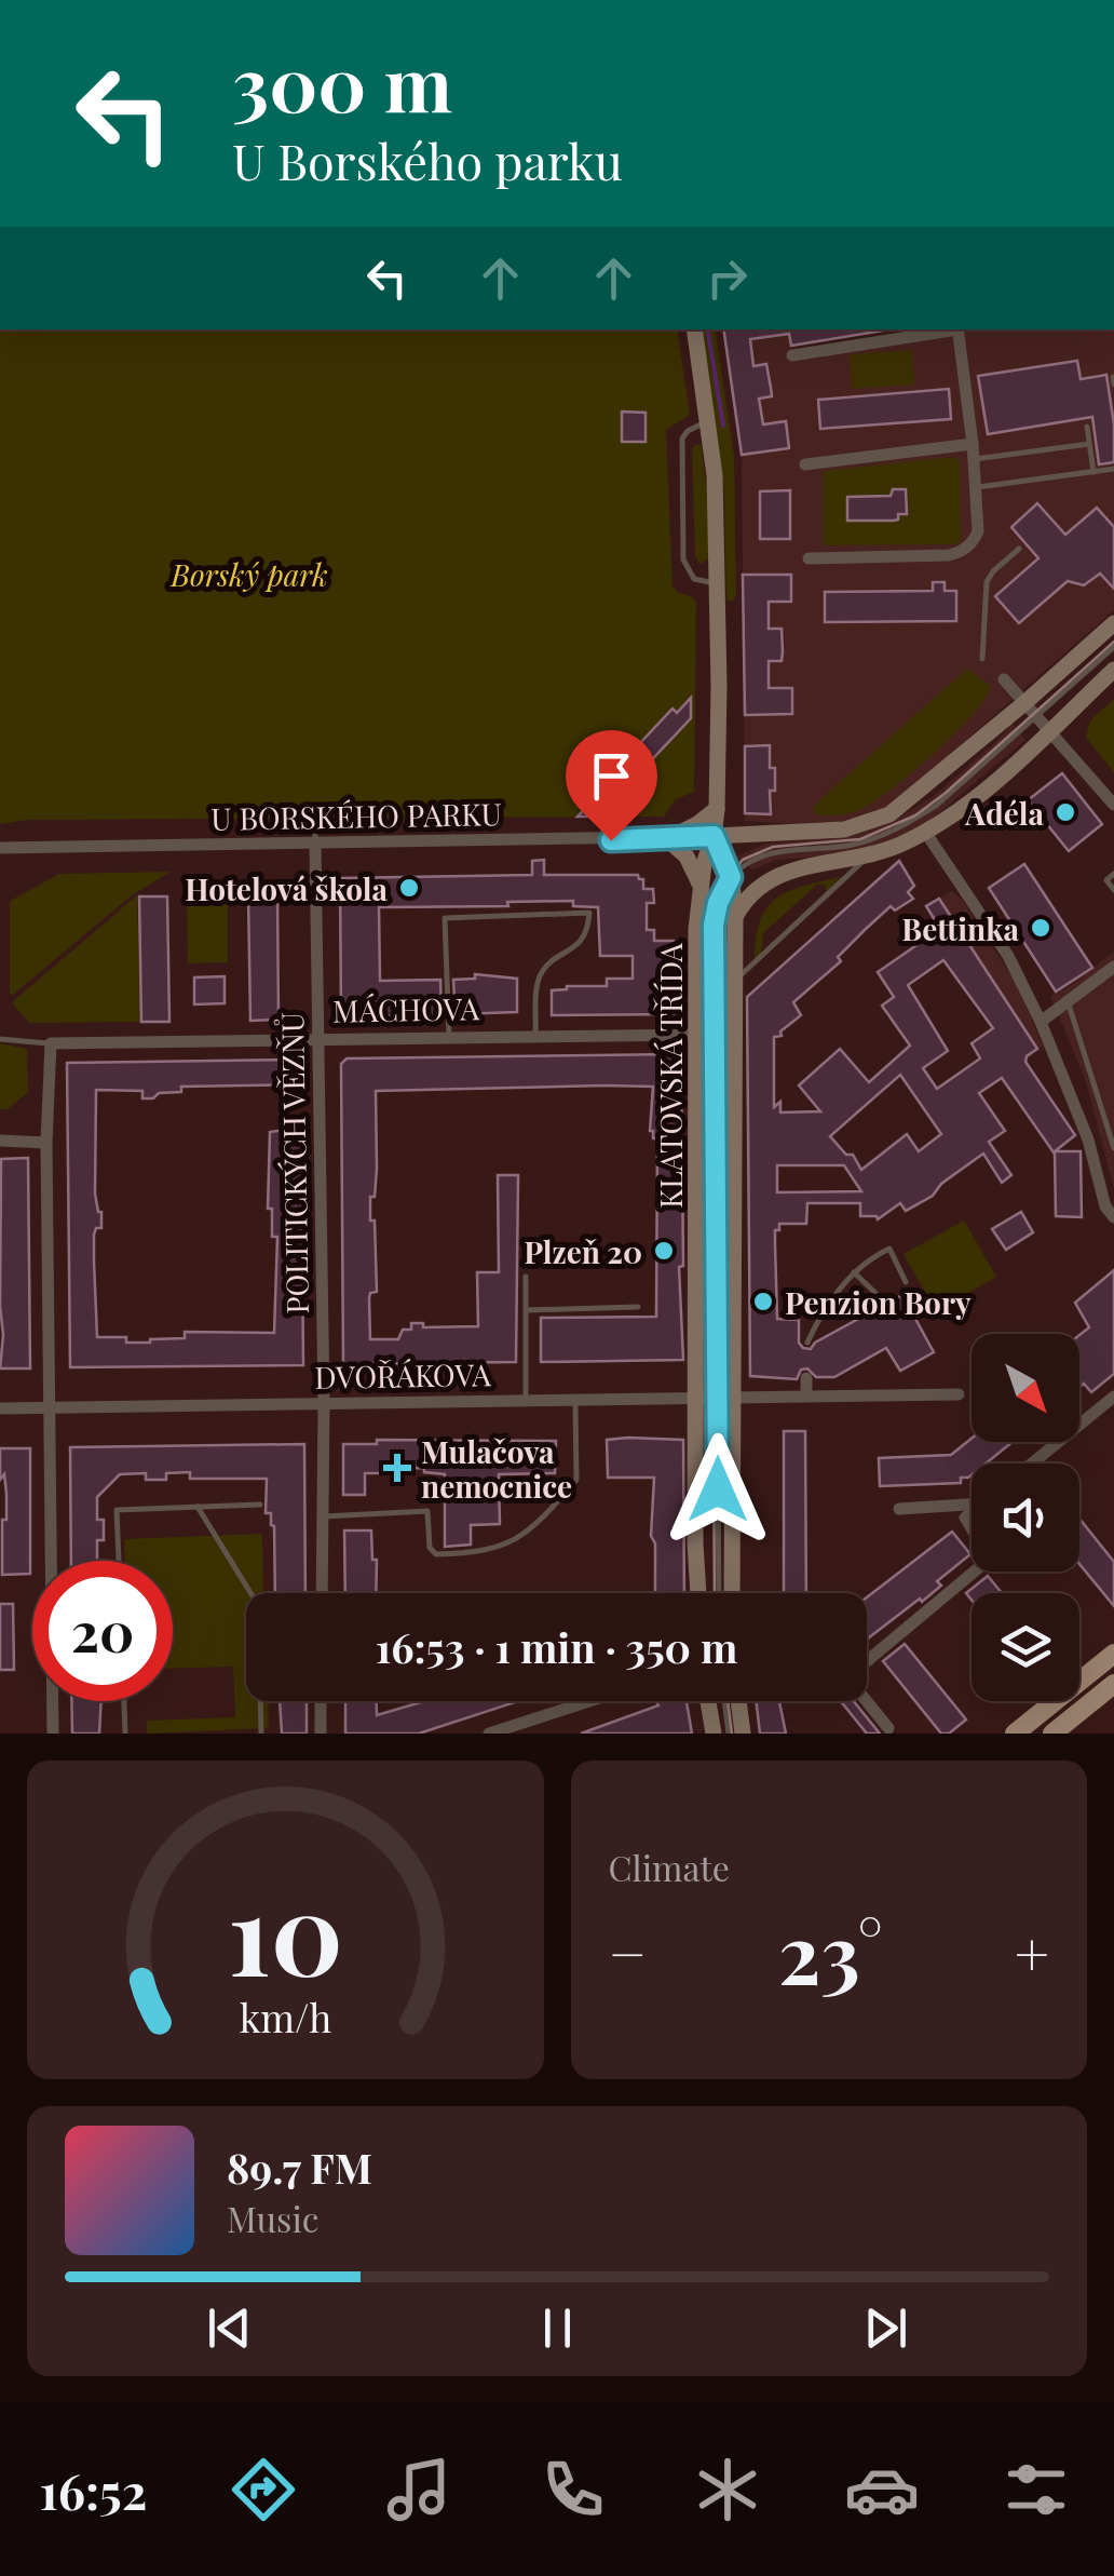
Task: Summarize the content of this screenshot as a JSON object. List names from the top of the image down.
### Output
{
  "streets": {
    "main road": ["KLATOVSKÁ TŘÍDA"],
    "street": [
      "U BORSKÉHO PARKU",
      "MÁCHOVA",
      "POLITICKÝCH VĚZŇŮ",
      "DVOŘÁKOVA"
    ]
  },
  "crossings": [
    ["U BORSKÉHO PARKU", "KLATOVSKÁ TŘÍDA"],
    ["U BORSKÉHO PARKU", "POLITICKÝCH VĚZŇŮ"],
    ["MÁCHOVA", "KLATOVSKÁ TŘÍDA"],
    ["MÁCHOVA", "POLITICKÝCH VĚZŇŮ"],
    ["KLATOVSKÁ TŘÍDA", "DVOŘÁKOVA"],
    ["POLITICKÝCH VĚZŇŮ", "DVOŘÁKOVA"]
  ],
  "parks": ["Borský park"],
  "places": {
    "other": [
      "Adéla",
      "Hotelová škola",
      "Bettinka",
      "Plzeň 20",
      "Penzion Bory"
    ],
    "health": ["Mulačova nemocnice"]
  },
  "north": "bottom right",
  "page": {
    "turn": ["300 m", "U Borského parku"],
    "limit": "20",
    "trip": "16:53 · 1 min · 350 m",
    "tile": "Climate",
    "heat": ["−", "23°", "+"],
    "song": ["89.7 FM", "Music"],
    "tabs": "16:52",
    "gauge": ["10", "km/h"]
  }
}
